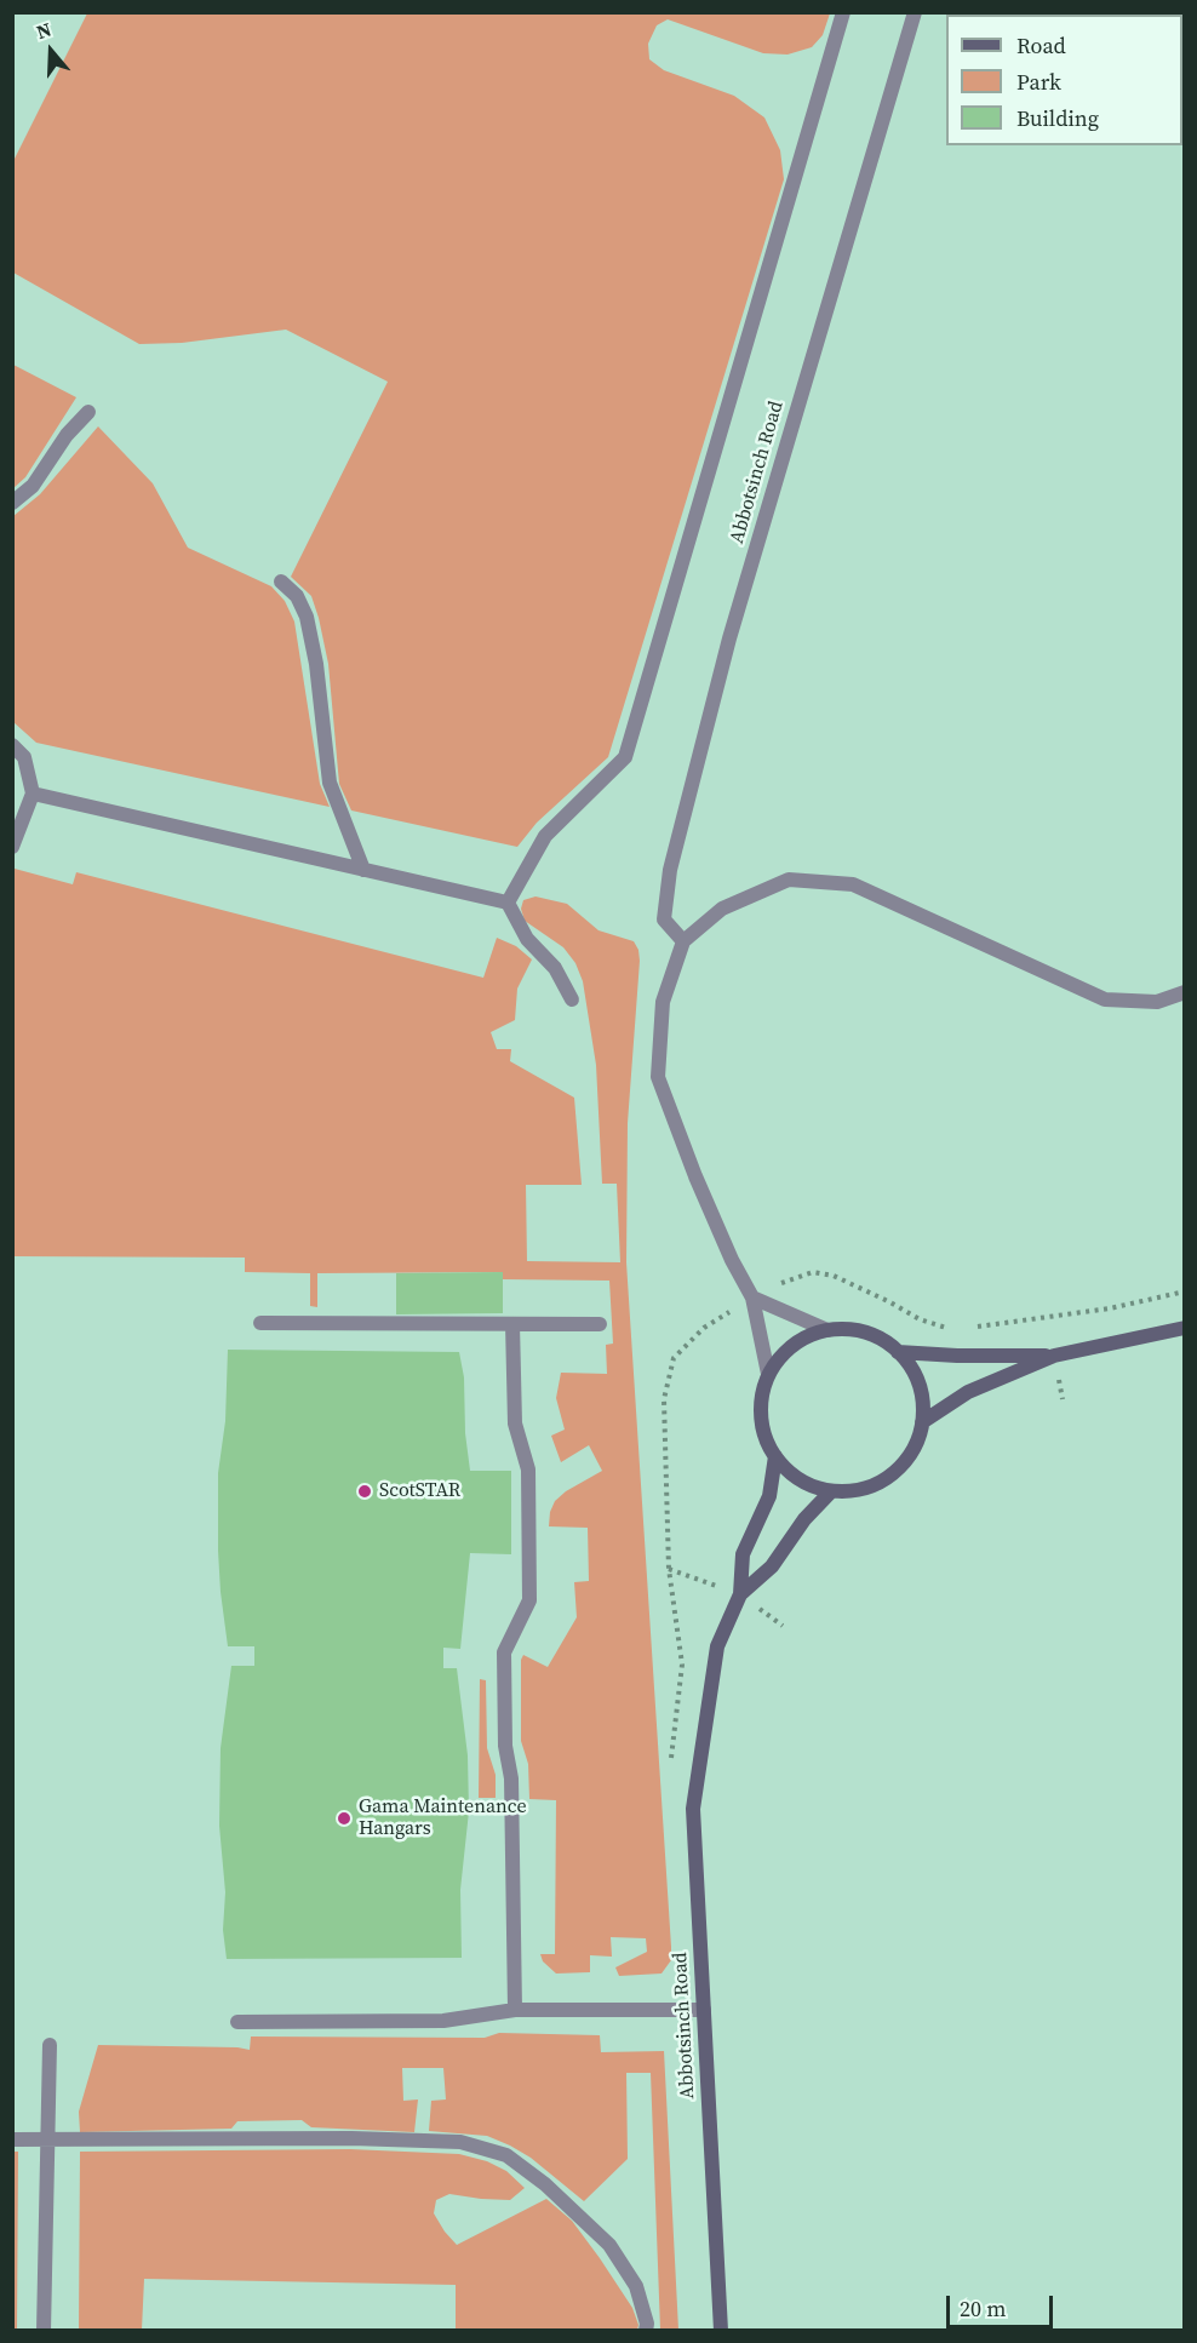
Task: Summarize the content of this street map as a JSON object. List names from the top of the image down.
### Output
{
  "streets": {
    "street": ["Abbotsinch Road"]
  },
  "places": ["ScotSTAR", "Gama Maintenance Hangars"],
  "legend": ["Road", "Park", "Building"],
  "scale_bar": "20 m",
  "north": "top"
}
